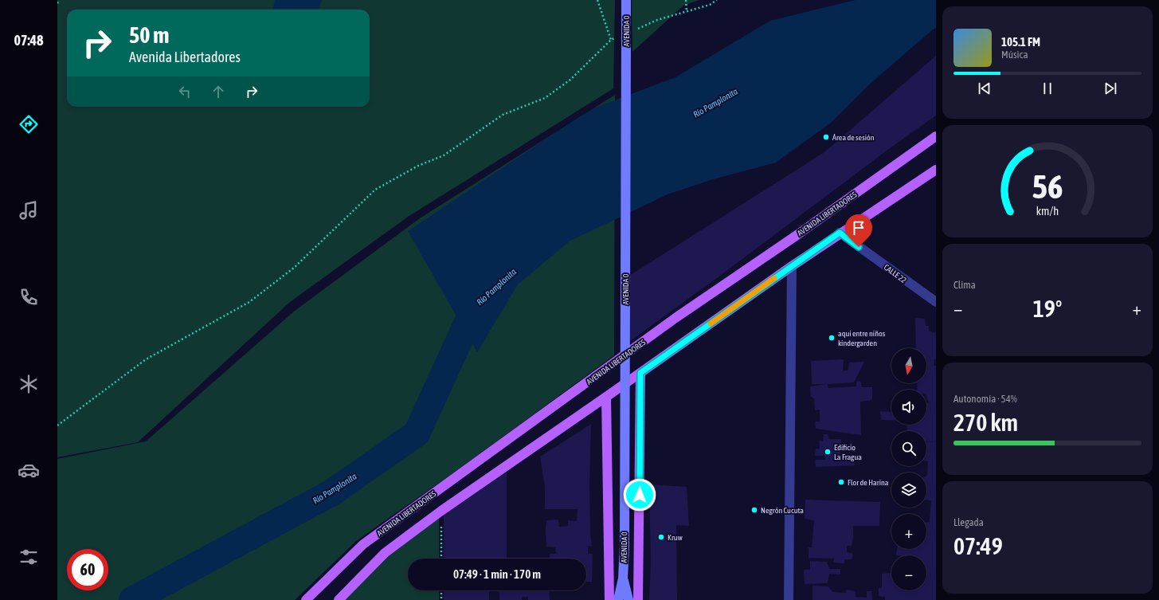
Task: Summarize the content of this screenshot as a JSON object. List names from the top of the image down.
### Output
{
  "streets": {
    "main road": ["AVENIDA LIBERTADORES"],
    "street": ["AVENIDA 0", "CALLE 22"]
  },
  "water": ["Río Pamplonita"],
  "places": [
    "Área de sesión",
    "aqui entre niños kindergarden",
    "Edificio La Fragua",
    "Flor de Harina",
    "Negrón Cucuta",
    "Kruw"
  ],
  "north": "bottom",
  "page": {
    "tabs": "07:48",
    "turn": ["50 m", "Avenida Libertadores"],
    "song": ["105.1 FM", "Música"],
    "tile": [
      "Clima",
      ["Autonomía · 54%", "270 km"],
      ["Llegada", "07:49"]
    ],
    "heat": ["−", "19°", "+"],
    "map_buttons": ["+", "−"],
    "limit": "60",
    "trip": "07:49 · 1 min · 170 m",
    "gauge": ["56", "km/h"]
  }
}
